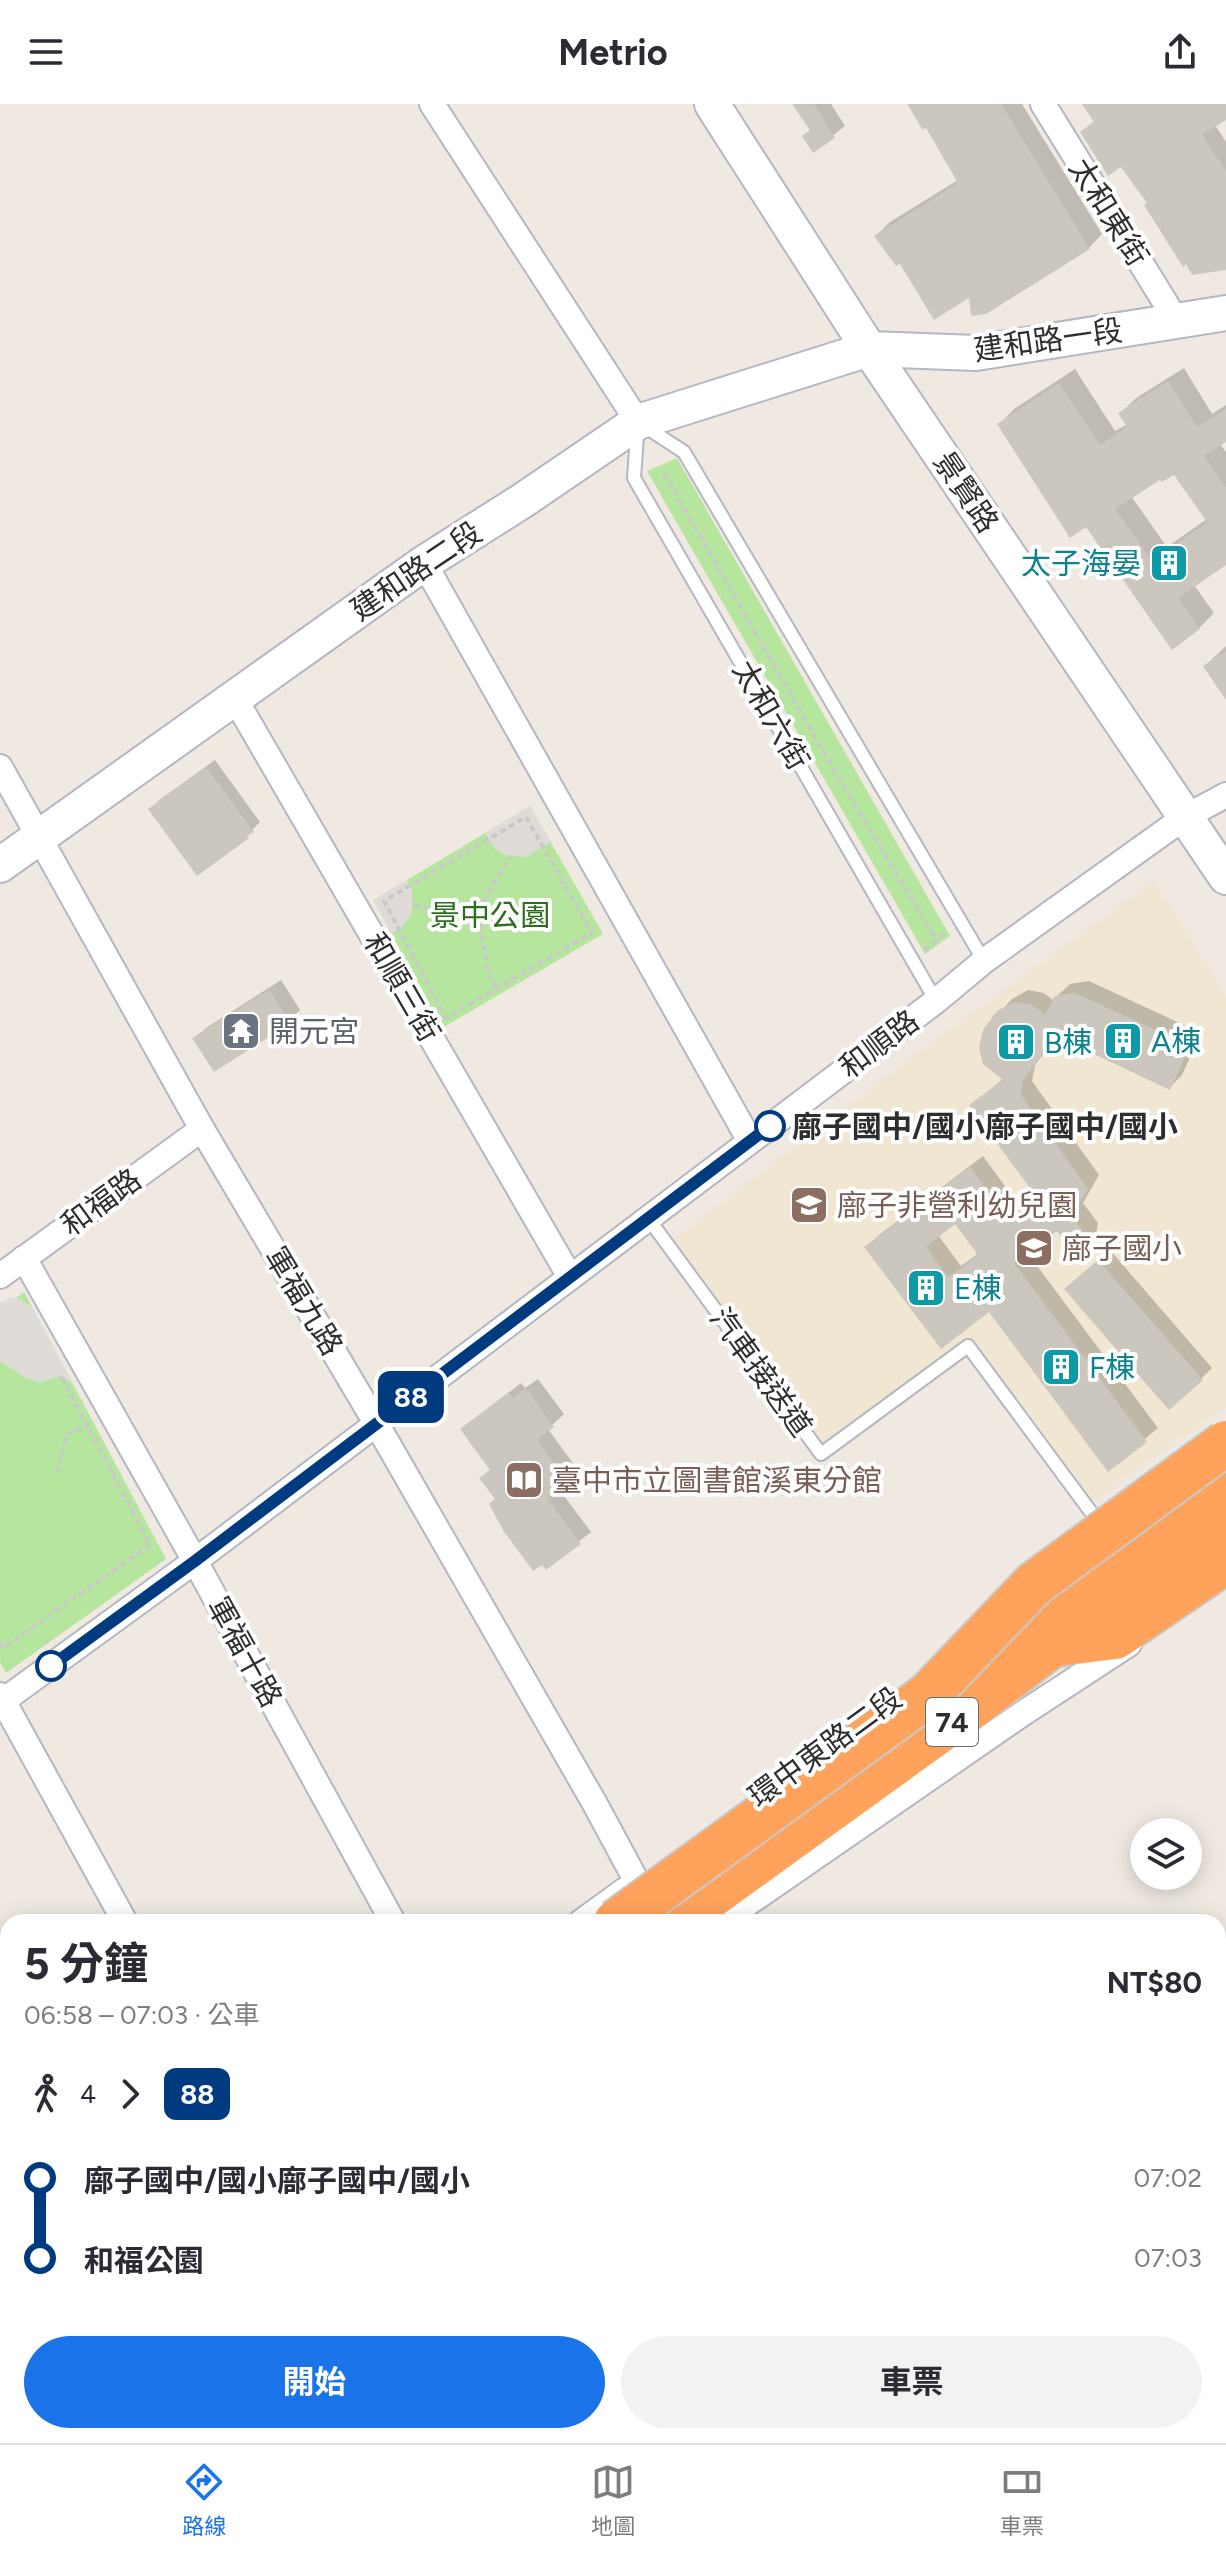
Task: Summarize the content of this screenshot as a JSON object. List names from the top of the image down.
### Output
{
  "streets": {
    "highway": ["74"],
    "street": [
      "太和東街",
      "建和路一段",
      "景賢路",
      "建和路二段",
      "太和六街",
      "和順三街",
      "和順路",
      "和福路",
      "軍福九路",
      "軍福十路",
      "環中東路二段"
    ],
    "lane": ["汽車接送道"]
  },
  "crossings": [
    ["太和東街", "建和路一段"],
    ["建和路一段", "景賢路"],
    ["建和路一段", "建和路二段"],
    ["景賢路", "建和路二段"],
    ["景賢路", "和順路"],
    ["建和路二段", "太和六街"],
    ["建和路二段", "和順三街"],
    ["建和路二段", "軍福九路"],
    ["太和六街", "和順路"],
    ["和順三街", "和順路"],
    ["和順路", "軍福九路"],
    ["和順路", "汽車接送道"],
    ["和順路", "軍福十路"],
    ["和福路", "軍福九路"],
    ["和福路", "軍福十路"],
    ["軍福九路", "環中東路二段"],
    ["汽車接送道", "環中東路二段"]
  ],
  "parks": ["景中公園"],
  "places": {
    "building": [
      "太子海晏",
      "A棟",
      "B棟",
      "E棟",
      "F棟"
    ],
    "temple": ["開元宮"],
    "other": ["廍子國中/國小廍子國中/國小"],
    "school or university": ["廍子非營利幼兒園", "廍子國小"],
    "library": ["臺中市立圖書館溪東分館"]
  },
  "lines": ["bus line 88"],
  "page": {
    "header": "Metrio",
    "on_map": "88",
    "heading": ["5 分鐘", "06:58 – 07:03 · 公車", "NT$80"],
    "legs": ["4", "88"],
    "list": [
      {
        "name": "廍子國中/國小廍子國中/國小",
        "value": "07:02"
      },
      {
        "name": "和福公園",
        "value": "07:03"
      }
    ],
    "buttons": ["開始", "車票"],
    "tabs": ["路線", "地圖", "車票"]
  }
}
